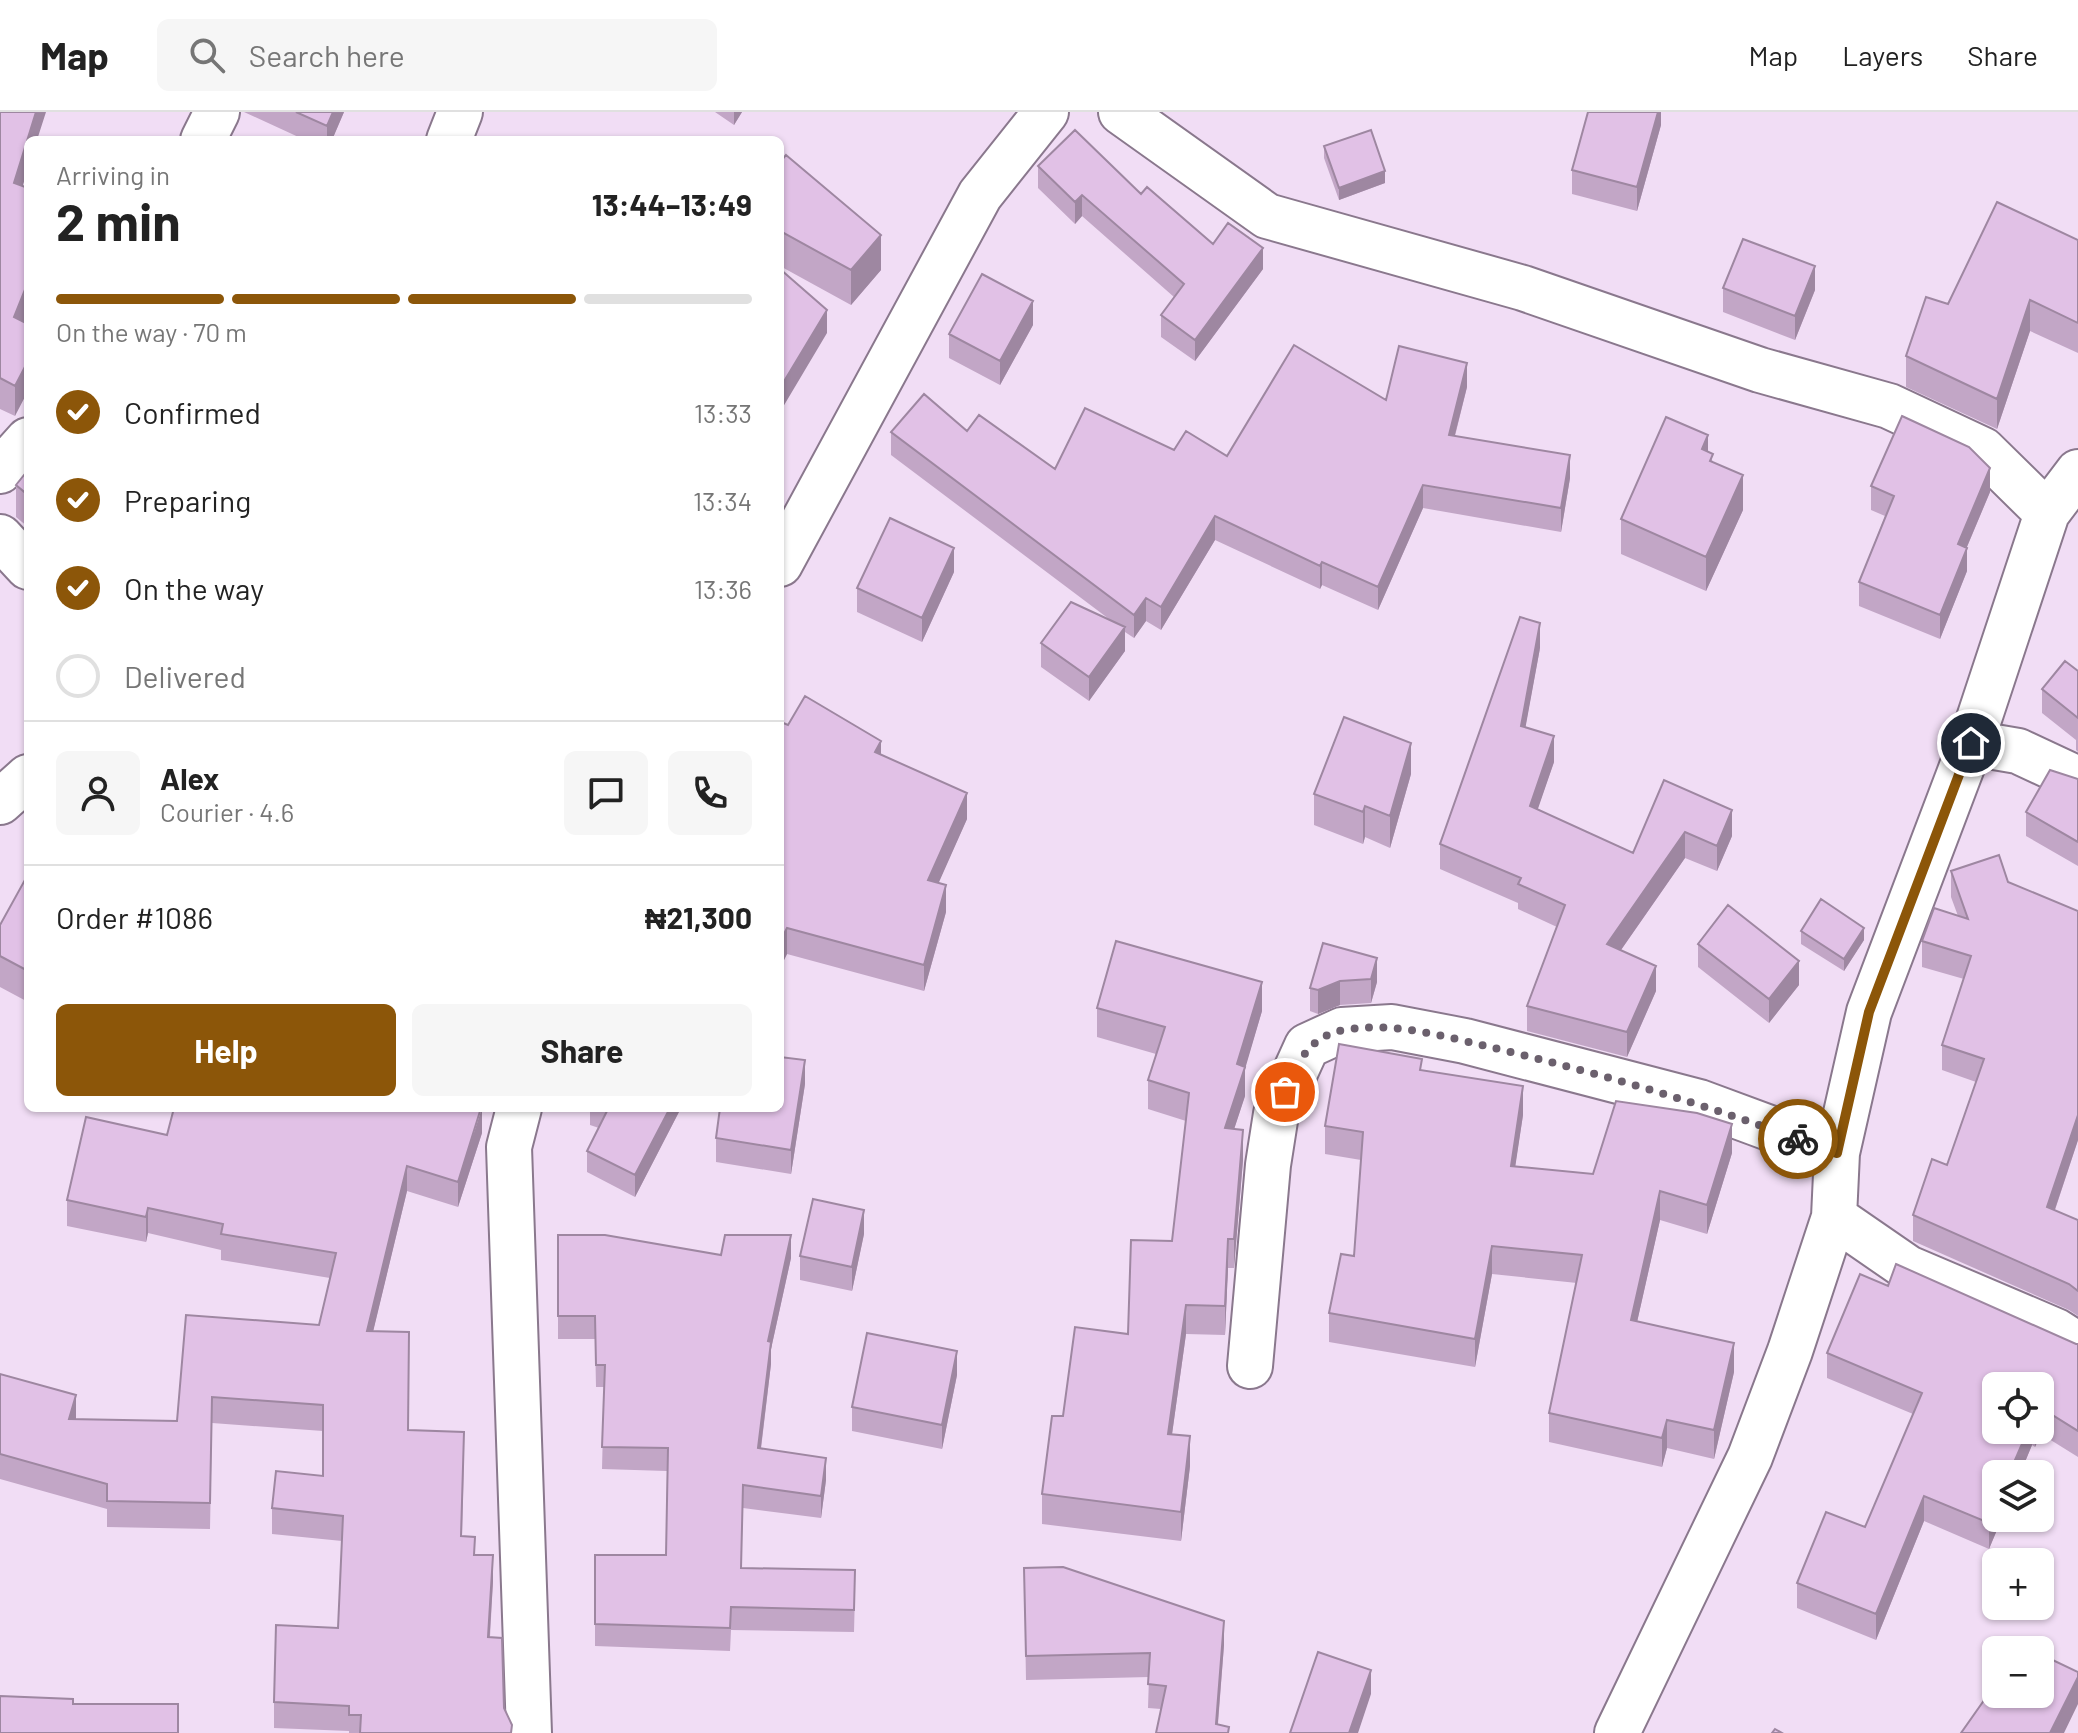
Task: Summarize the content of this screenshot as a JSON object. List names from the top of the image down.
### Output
{
  "page": {
    "header": "Map",
    "search": "Search here",
    "nav": ["Map", "Layers", "Share"],
    "heading": ["2 min", "Arriving in", "13:44–13:49"],
    "panel": [
      "Alex",
      "Courier · 4.6",
      "Order #1086",
      "₦21,300"
    ],
    "bar": "On the way · 70 m",
    "list": [
      ["Confirmed", "13:33"],
      ["Preparing", "13:34"],
      ["On the way", "13:36"],
      "Delivered"
    ],
    "buttons": ["Help", "Share"],
    "map_buttons": ["+", "−"]
  }
}
